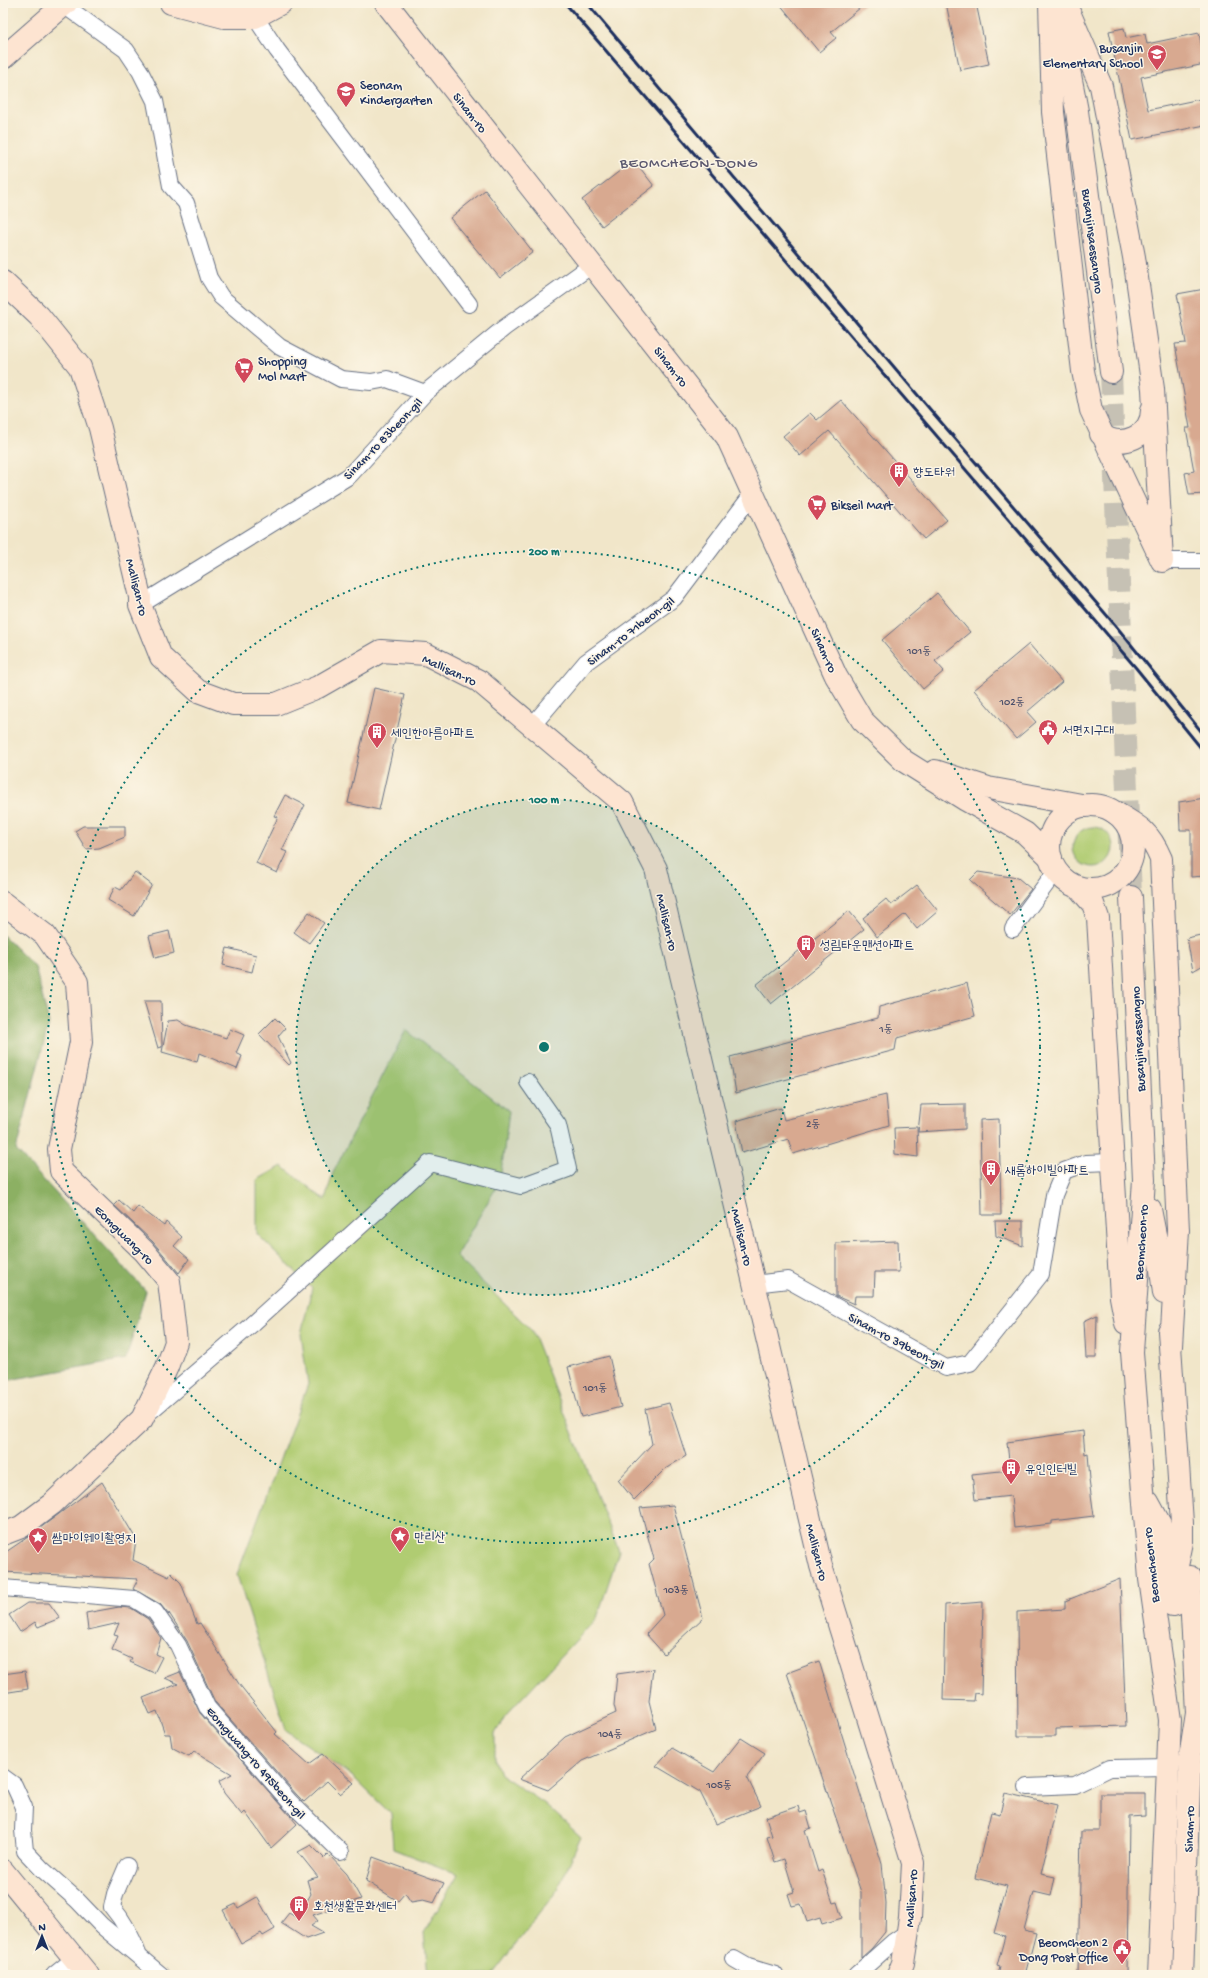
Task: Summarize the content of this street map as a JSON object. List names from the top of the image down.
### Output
{
  "streets": {
    "main road": [
      "Sinam-ro",
      "Busanjinsaessangno",
      "Mallisan-ro",
      "Eomgwang-ro",
      "Beomcheon-ro"
    ],
    "street": [
      "Sinam-ro 83beon-gil",
      "Sinam-ro 71beon-gil",
      "Sinam-ro 39beon-gil",
      "Eomgwang-ro 495beon-gil"
    ]
  },
  "crossings": [
    ["Sinam-ro", "Sinam-ro 83beon-gil"],
    ["Sinam-ro", "Sinam-ro 71beon-gil"],
    ["Sinam-ro", "Beomcheon-ro"],
    ["Busanjinsaessangno", "Beomcheon-ro"],
    ["Sinam-ro 83beon-gil", "Mallisan-ro"],
    ["Mallisan-ro", "Sinam-ro 71beon-gil"],
    ["Mallisan-ro", "Sinam-ro 39beon-gil"]
  ],
  "districts": ["BEOMCHEON-DONG"],
  "places": {
    "school or university": ["Busanjin Elementary School", "Seonam Kindergarten"],
    "supermarket": ["Shopping Mol Mart", "Bikseil Mart"],
    "building": [
      "향도타워",
      "세인한아름아파트",
      "성림타운맨션아파트",
      "새롬하이빌아파트",
      "유인인터빌",
      "호천생활문화센터"
    ],
    "public building": ["서면지구대", "Beomcheon 2 Dong Post Office"],
    "place": ["만리산", "쌈마이웨이촬영지"]
  },
  "house_numbers": [
    "101동",
    "102동",
    "1동",
    "2동",
    "101동",
    "103동",
    "104동",
    "105동"
  ],
  "north": "top",
  "rings": ["200 m", "100 m"]
}
